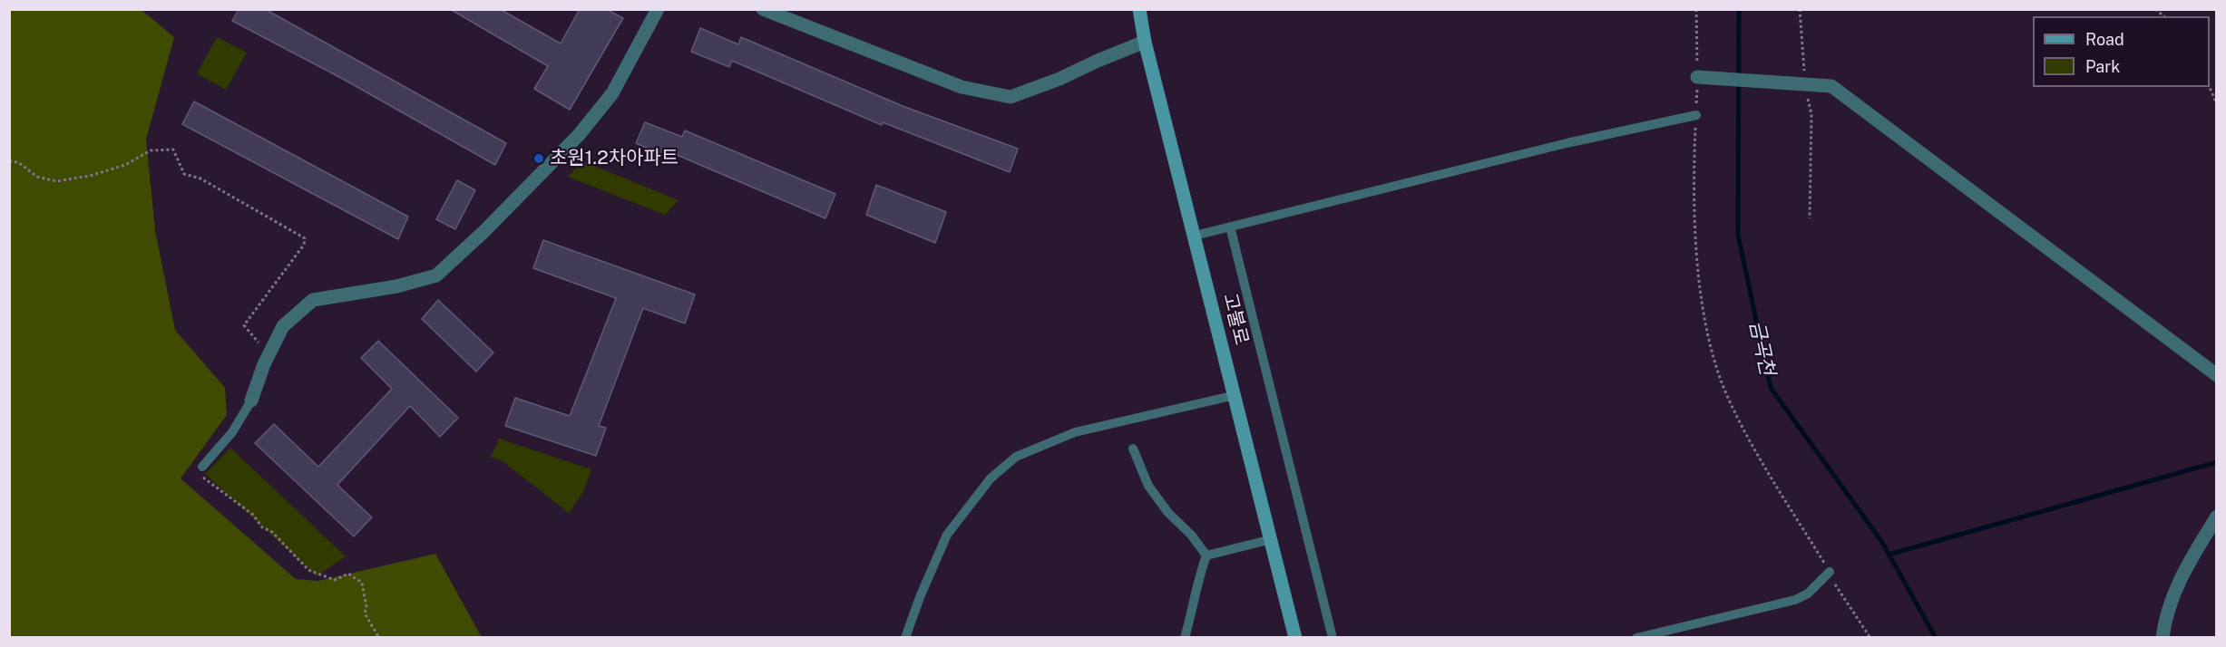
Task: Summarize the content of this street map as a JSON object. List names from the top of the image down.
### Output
{
  "streets": {
    "main road": ["고불로"]
  },
  "water": ["금곡천"],
  "places": ["초원1.2차아파트"],
  "legend": ["Road", "Park"]
}
